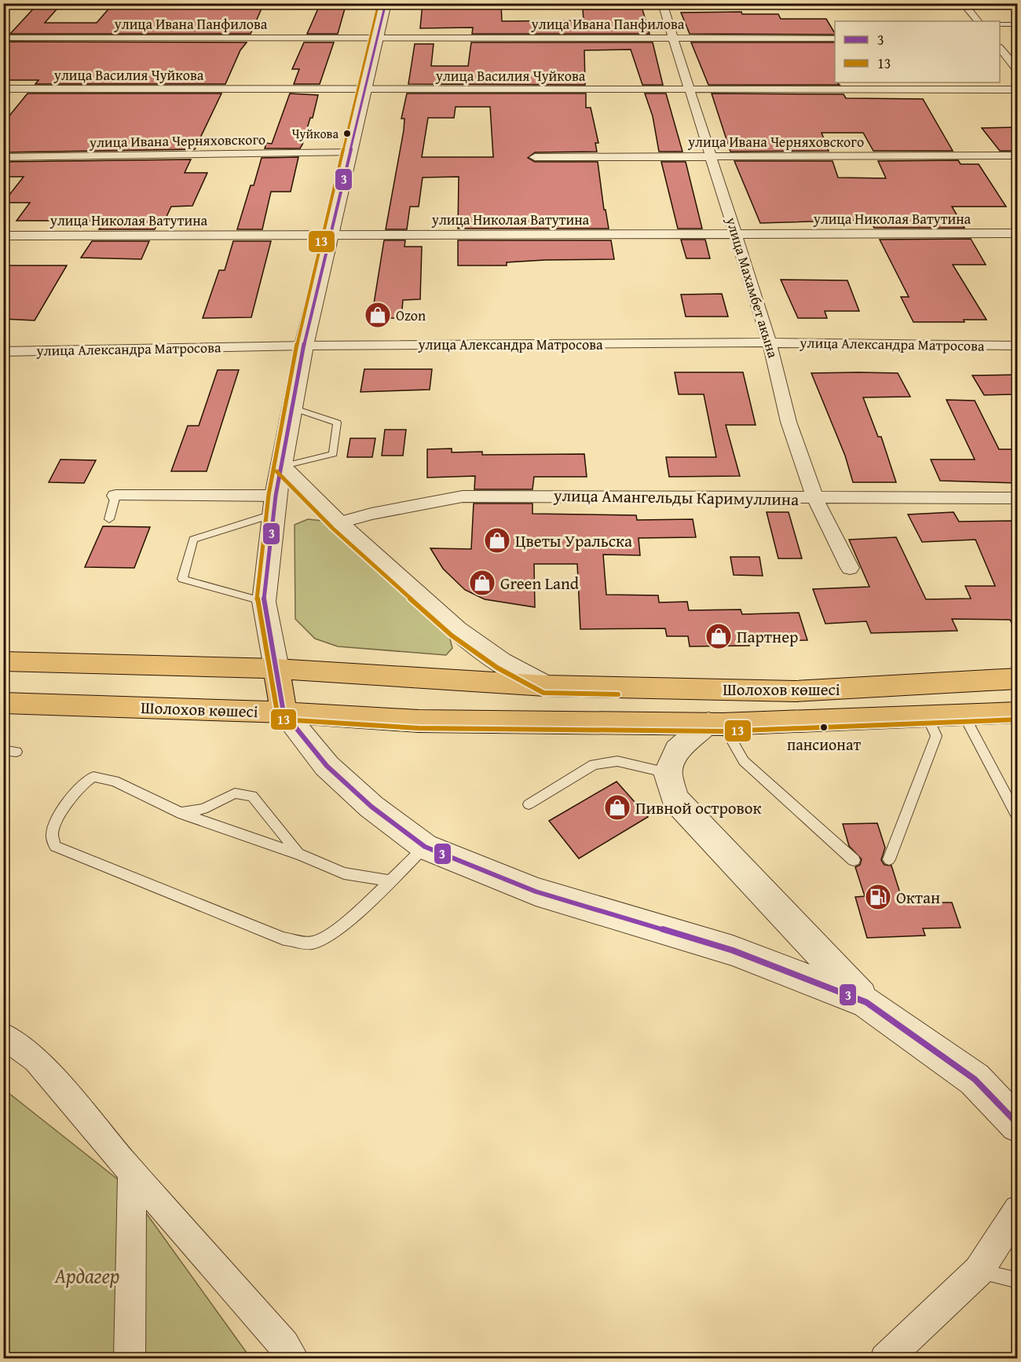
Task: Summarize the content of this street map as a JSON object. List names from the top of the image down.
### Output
{
  "streets": {
    "highway": ["Шолохов көшесі"],
    "street": [
      "улица Ивана Панфилова",
      "улица Василия Чуйкова",
      "улица Ивана Черняховского",
      "улица Николая Ватутина",
      "улица Махамбет акына",
      "улица Александра Матросова",
      "улица Амангельды Каримуллина"
    ]
  },
  "crossings": [
    ["улица Ивана Панфилова", "улица Махамбет акына"],
    ["улица Василия Чуйкова", "улица Махамбет акына"],
    ["улица Ивана Черняховского", "улица Махамбет акына"],
    ["улица Николая Ватутина", "улица Махамбет акына"],
    ["улица Махамбет акына", "улица Александра Матросова"],
    ["улица Махамбет акына", "улица Амангельды Каримуллина"]
  ],
  "parks": ["Ардагер"],
  "places": {
    "other": ["Чуйкова", "пансионат"],
    "shop": [
      "Ozon",
      "Цветы Уральска",
      "Green Land",
      "Партнер",
      "Пивной островок"
    ],
    "fuel station": ["Октан"]
  },
  "lines": ["transit line 3", "transit line 13"],
  "legend": ["3", "13"]
}
